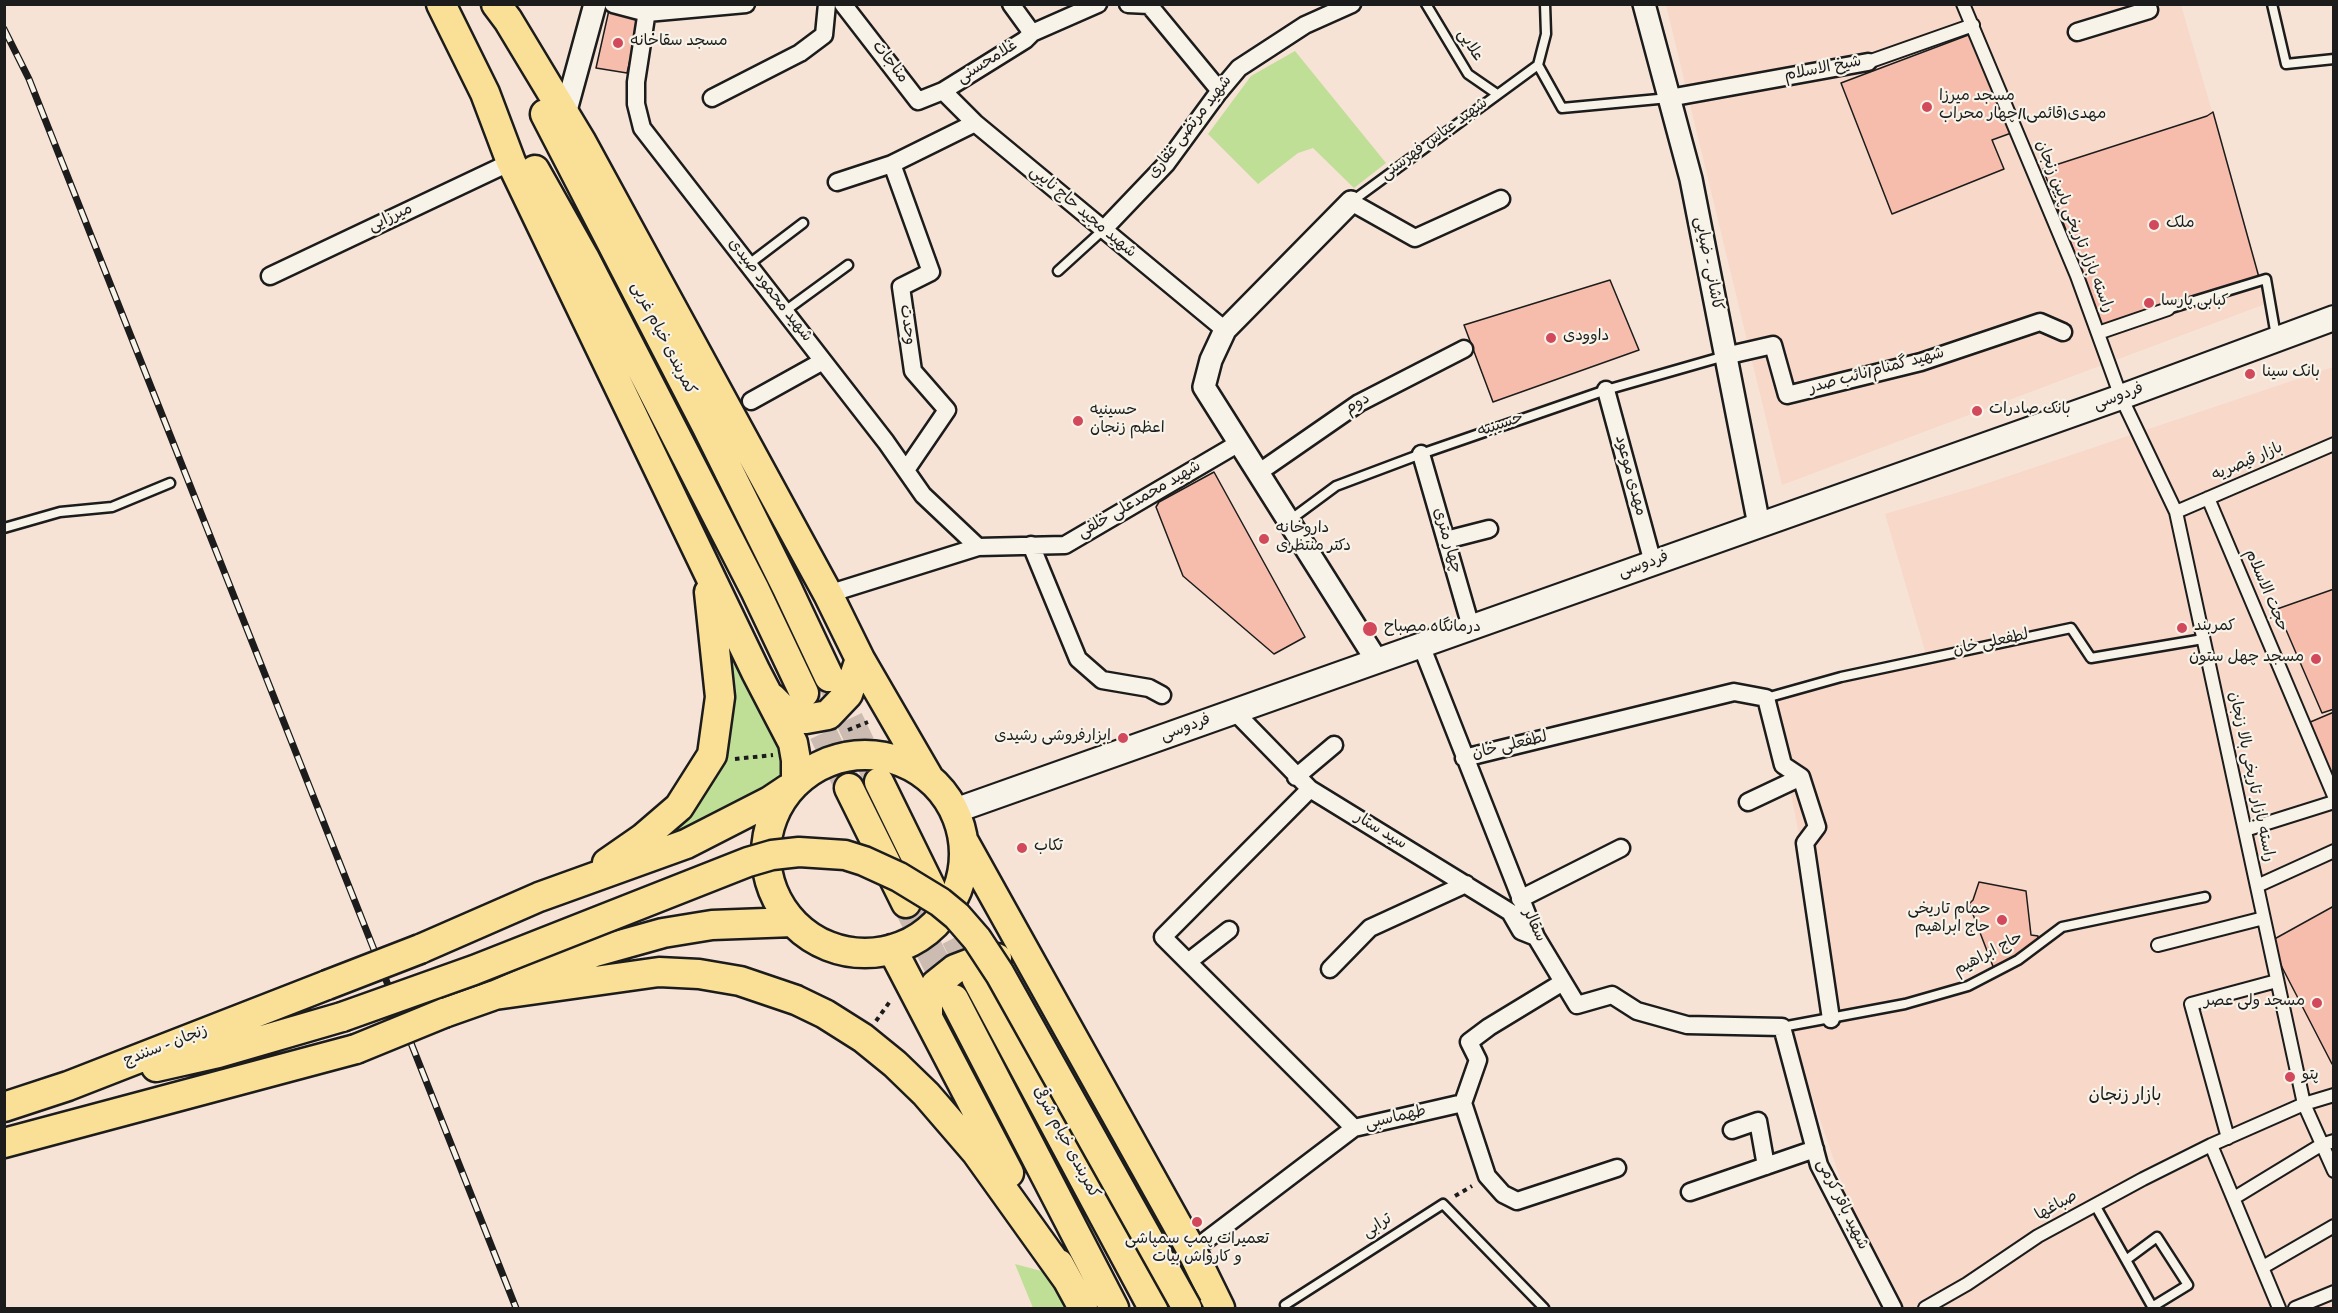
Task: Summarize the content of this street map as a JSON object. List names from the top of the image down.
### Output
{
  "streets": {
    "highway": ["کمربندی خیام غربی", "زنجان - سنندج", "کمربندی خیام شرقی"],
    "main road": ["فردوسی"],
    "street": [
      "مناجات",
      "غلامحسنی",
      "شیخ الاسلام",
      "شهید مرتضی غفاری",
      "شهید عباس فهرستی",
      "شهید مجید حاج نایبی",
      "میرزایی",
      "راسته بازار تاریخی پایین زنجان",
      "کاشانی - ضیایی",
      "شهید محمود صیدی",
      "وحدت",
      "شهید گمنام/نائب صدر",
      "دوم",
      "بازار قیصریه",
      "مهدی موعود",
      "شهید محمدعلی خلفی",
      "چهار متری",
      "حجت الاسلام",
      "لطفعلی خان",
      "راسته بازار تاریخی بالا زنجان",
      "سید ستار",
      "سقالر",
      "طهماسبی",
      "شهید باقر کرمی",
      "صباغها"
    ],
    "lane": [
      "علایی",
      "حسینیه",
      "حاج ابراهیم",
      "ترابی"
    ]
  },
  "crossings": [
    ["علایی", "شهید عباس فهرستی"],
    ["مناجات", "غلامحسنی"],
    ["مناجات", "شهید مجید حاج نایبی"],
    ["غلامحسنی", "شهید مجید حاج نایبی"],
    ["شیخ الاسلام", "راسته بازار تاریخی پایین زنجان"],
    ["شیخ الاسلام", "کاشانی - ضیایی"],
    ["شهید مرتضی غفاری", "شهید مجید حاج نایبی"],
    ["شهید عباس فهرستی", "شهید مجید حاج نایبی"],
    ["راسته بازار تاریخی پایین زنجان", "فردوسی"],
    ["راسته بازار تاریخی پایین زنجان", "راسته بازار تاریخی بالا زنجان"],
    ["کاشانی - ضیایی", "شهید گمنام/نائب صدر"],
    ["کاشانی - ضیایی", "فردوسی"],
    ["کاشانی - ضیایی", "حسینیه"],
    ["شهید محمود صیدی", "وحدت"],
    ["شهید محمود صیدی", "شهید محمدعلی خلفی"],
    ["شهید گمنام/نائب صدر", "حسینیه"],
    ["فردوسی", "مهدی موعود"],
    ["فردوسی", "چهار متری"],
    ["فردوسی", "راسته بازار تاریخی بالا زنجان"],
    ["فردوسی", "سید ستار"],
    ["فردوسی", "سقالر"],
    ["حسینیه", "مهدی موعود"],
    ["حسینیه", "چهار متری"],
    ["بازار قیصریه", "حجت الاسلام"],
    ["بازار قیصریه", "راسته بازار تاریخی بالا زنجان"],
    ["لطفعلی خان", "راسته بازار تاریخی بالا زنجان"],
    ["لطفعلی خان", "سقالر"],
    ["راسته بازار تاریخی بالا زنجان", "صباغها"],
    ["سید ستار", "سقالر"],
    ["سقالر", "حاج ابراهیم"],
    ["سقالر", "شهید باقر کرمی"],
    ["حاج ابراهیم", "شهید باقر کرمی"]
  ],
  "districts": ["بازار زنجان"],
  "places": [
    "مسجد سقاخانه",
    "مسجد میرزا مهدی(قائمی)/چهار محراب",
    "ملک",
    "کبابی پارسا",
    "داوودی",
    "بانک سینا",
    "بانک صادرات",
    "حسینیه اعظم زنجان",
    "داروخانه دکتر منتظری",
    "کمربند",
    "درمانگاه مصباح",
    "مسجد چهل ستون",
    "ابزارفروشی رشیدی",
    "تکاب",
    "حمام تاریخی حاج ابراهیم",
    "مسجد ولی عصر",
    "پتو",
    "تعمیرات پمپ سمپاشی و کارواش بیات"
  ]
}
